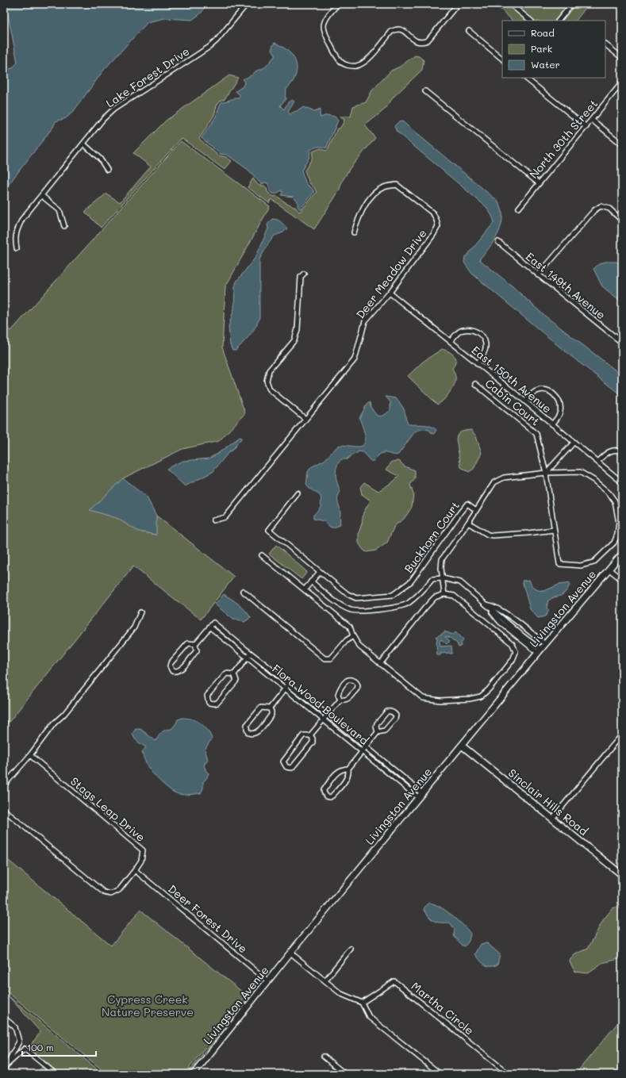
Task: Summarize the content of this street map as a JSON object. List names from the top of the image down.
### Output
{
  "streets": {
    "street": [
      "Lake Forest Drive",
      "North 30th Street",
      "Deer Meadow Drive",
      "East 149th Avenue",
      "East 150th Avenue",
      "Cabin Court",
      "Buckhorn Court",
      "Livingston Avenue",
      "Flora Wood Boulevard",
      "Sinclair Hills Road",
      "Stags Leap Drive",
      "Deer Forest Drive",
      "Martha Circle"
    ]
  },
  "crossings": [
    ["Deer Meadow Drive", "East 150th Avenue"],
    ["Livingston Avenue", "Flora Wood Boulevard"],
    ["Livingston Avenue", "Sinclair Hills Road"],
    ["Livingston Avenue", "Deer Forest Drive"],
    ["Stags Leap Drive", "Deer Forest Drive"]
  ],
  "parks": ["Cypress Creek Nature Preserve"],
  "legend": ["Road", "Park", "Water"],
  "scale_bar": "100 m"
}
